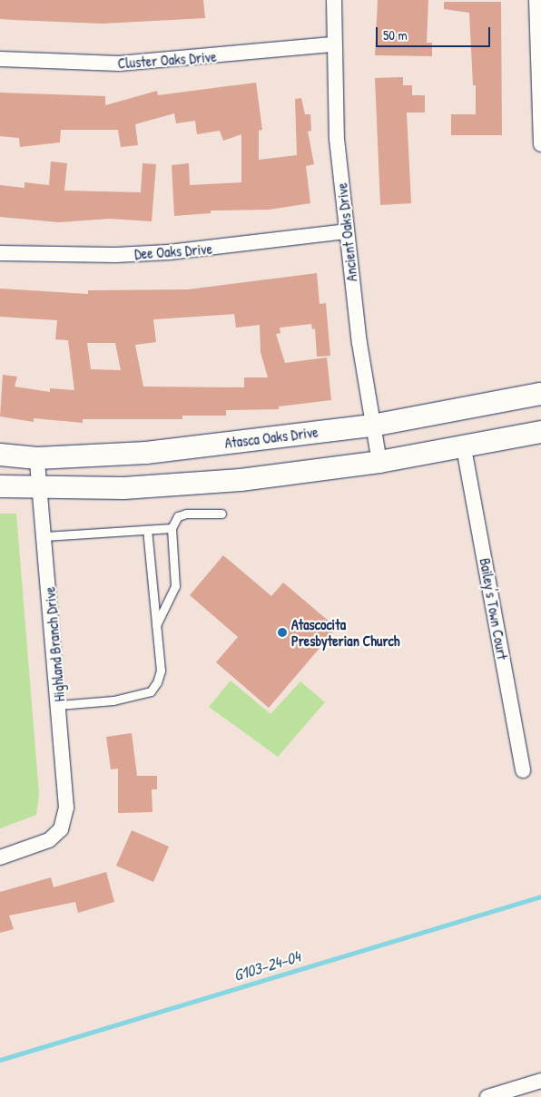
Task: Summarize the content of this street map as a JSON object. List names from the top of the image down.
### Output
{
  "streets": {
    "street": [
      "Cluster Oaks Drive",
      "Ancient Oaks Drive",
      "Dee Oaks Drive",
      "Atasca Oaks Drive",
      "Bailey's Town Court",
      "Highland Branch Drive"
    ]
  },
  "crossings": [
    ["Cluster Oaks Drive", "Ancient Oaks Drive"],
    ["Ancient Oaks Drive", "Dee Oaks Drive"],
    ["Ancient Oaks Drive", "Atasca Oaks Drive"],
    ["Atasca Oaks Drive", "Highland Branch Drive"]
  ],
  "water": ["G103-24-04"],
  "places": ["Atascocita Presbyterian Church"],
  "scale_bar": "50 m"
}
